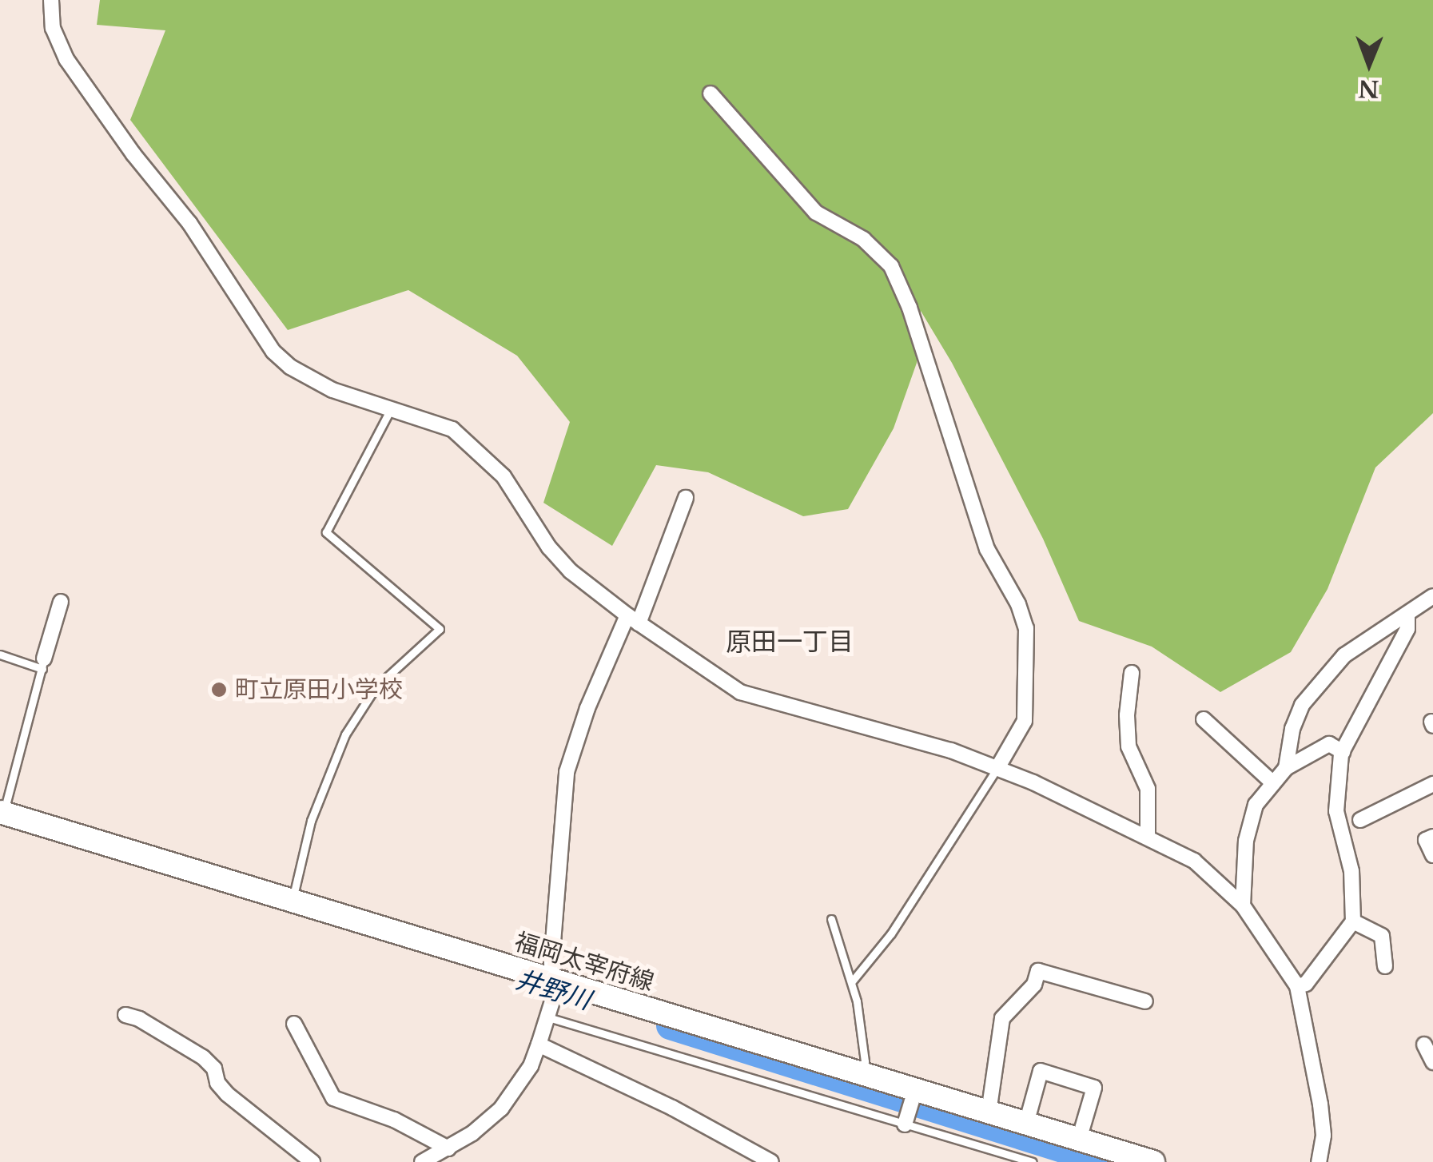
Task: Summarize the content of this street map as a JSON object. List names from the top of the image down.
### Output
{
  "streets": {
    "main road": ["福岡太宰府線"]
  },
  "districts": ["原田一丁目"],
  "water": ["井野川"],
  "places": ["町立原田小学校"],
  "north": "bottom"
}
